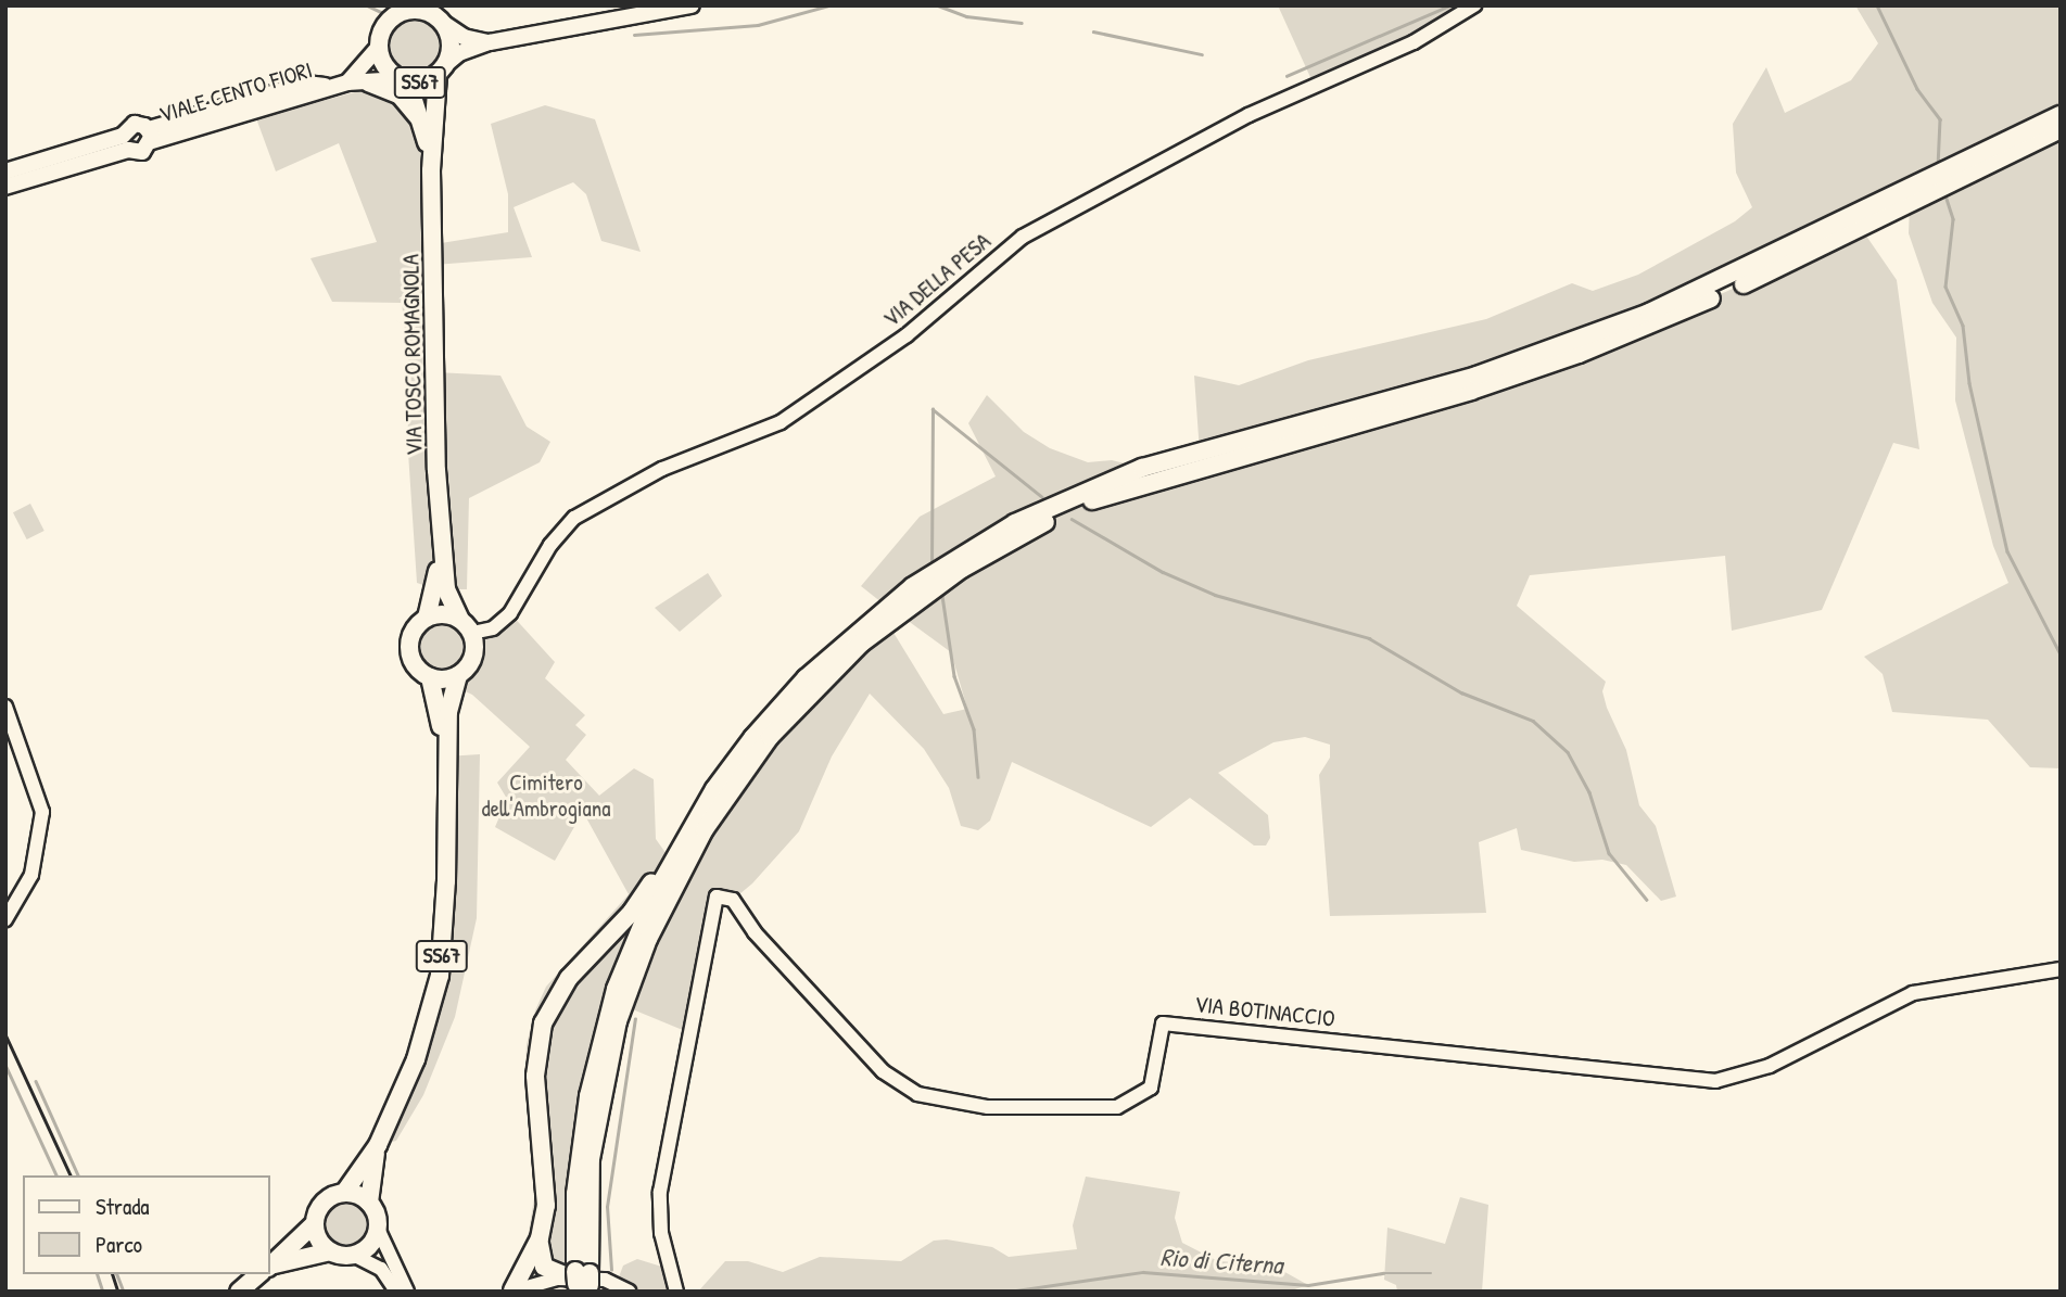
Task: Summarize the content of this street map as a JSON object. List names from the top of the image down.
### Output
{
  "streets": {
    "main road": ["SS67", "VIALE CENTO FIORI", "VIA TOSCO ROMAGNOLA"],
    "street": ["VIA DELLA PESA", "VIA BOTINACCIO"]
  },
  "crossings": [
    ["SS67", "VIALE CENTO FIORI"],
    ["SS67", "VIA TOSCO ROMAGNOLA"],
    ["VIALE CENTO FIORI", "VIA TOSCO ROMAGNOLA"],
    ["VIA DELLA PESA", "VIA TOSCO ROMAGNOLA"]
  ],
  "water": ["Rio di Citerna"],
  "parks": ["Cimitero dell'Ambrogiana"],
  "legend": ["Strada", "Parco"]
}
